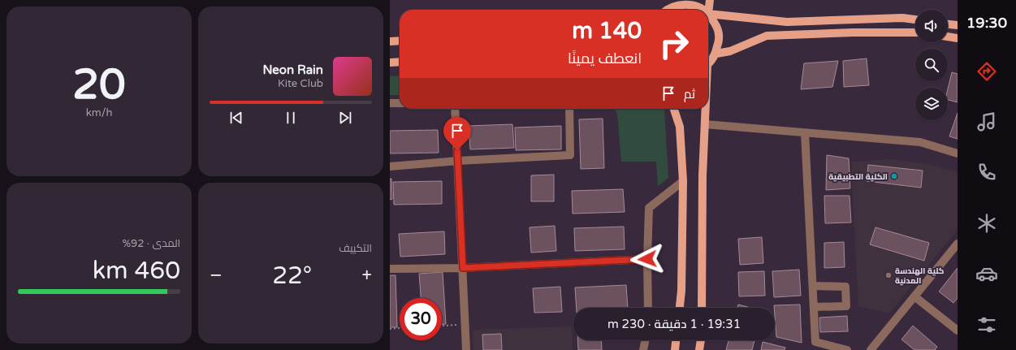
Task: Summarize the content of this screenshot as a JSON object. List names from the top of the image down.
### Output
{
  "places": ["الكلية التطبيقية", "كلية الهندسة المدنية"],
  "page": {
    "tabs": "19:30",
    "tile": [
      ["20", "km/h"],
      "التكييف",
      ["المدى · 92%", "460 km"]
    ],
    "turn": ["140 m", "انعطف يمينًا"],
    "song": ["Neon Rain", "Kite Club"],
    "then": "ثم",
    "heat": ["−", "22°", "+"],
    "limit": "30",
    "trip": "19:31 · 1 دقيقة · 230 m"
  }
}
